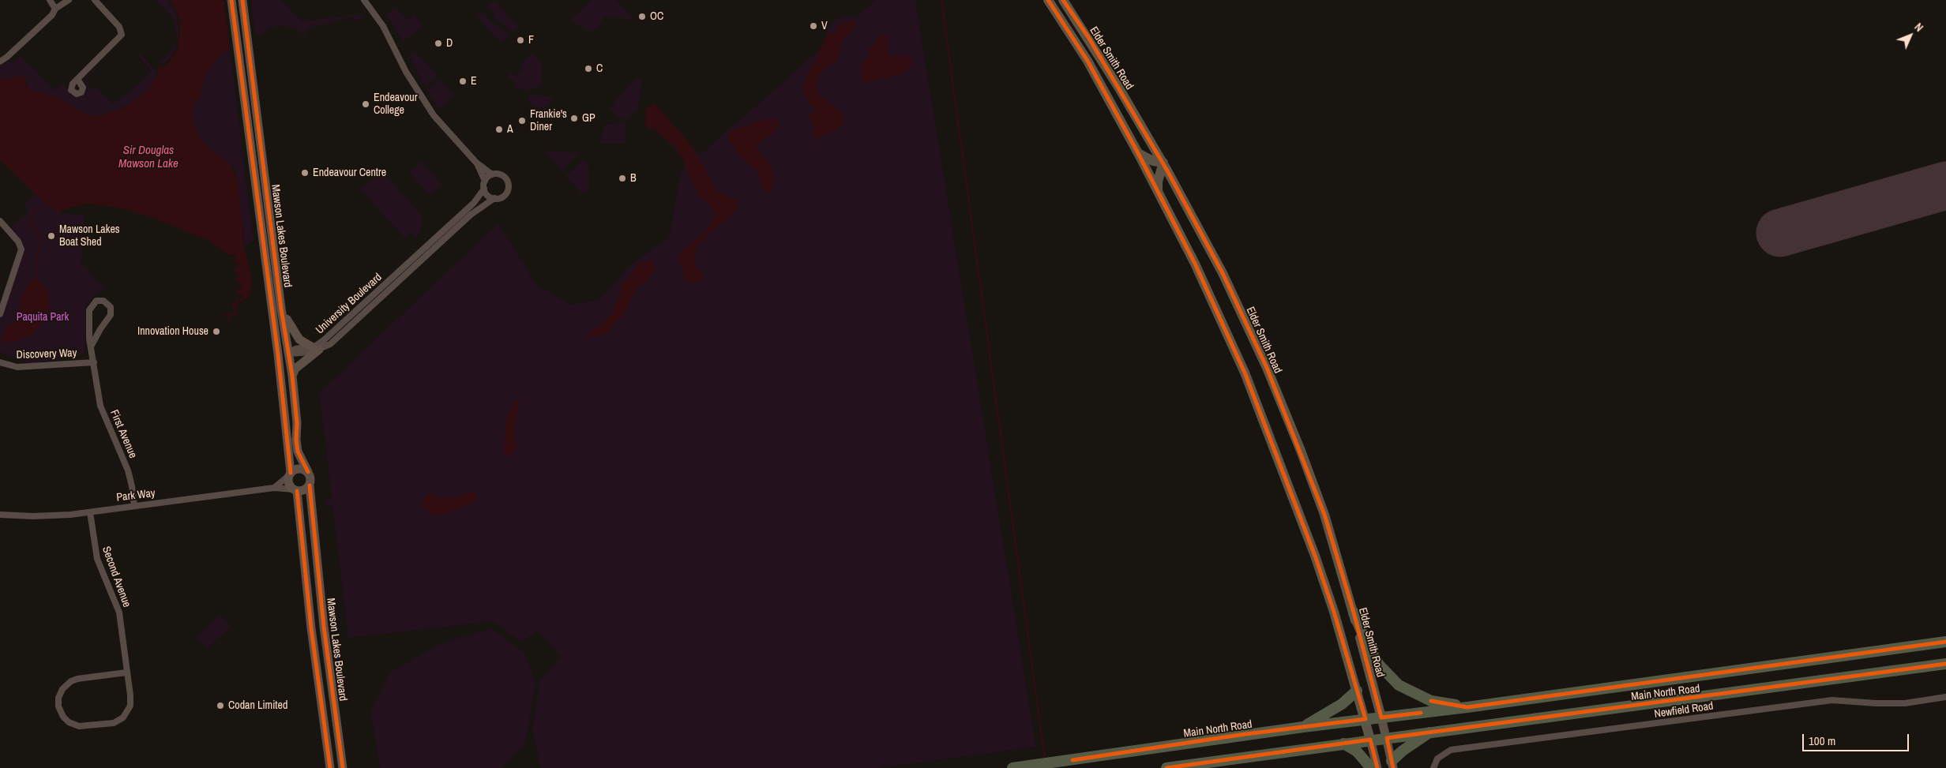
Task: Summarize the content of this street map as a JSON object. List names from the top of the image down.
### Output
{
  "streets": {
    "highway": ["Main North Road"],
    "main road": ["Elder Smith Road"],
    "street": [
      "Mawson Lakes Boulevard",
      "University Boulevard",
      "Discovery Way",
      "First Avenue",
      "Park Way",
      "Second Avenue",
      "Newfield Road"
    ]
  },
  "crossings": [
    ["Elder Smith Road", "Main North Road"],
    ["Mawson Lakes Boulevard", "University Boulevard"],
    ["Mawson Lakes Boulevard", "Park Way"],
    ["Discovery Way", "First Avenue"],
    ["First Avenue", "Park Way"],
    ["Park Way", "Second Avenue"]
  ],
  "water": ["Sir Douglas Mawson Lake"],
  "parks": ["Paquita Park"],
  "places": [
    "OC",
    "V",
    "F",
    "D",
    "C",
    "E",
    "Endeavour College",
    "GP",
    "Frankie's Diner",
    "A",
    "Endeavour Centre",
    "B",
    "Mawson Lakes Boat Shed",
    "Innovation House",
    "Codan Limited"
  ],
  "scale_bar": "100 m",
  "north": "top right"
}
